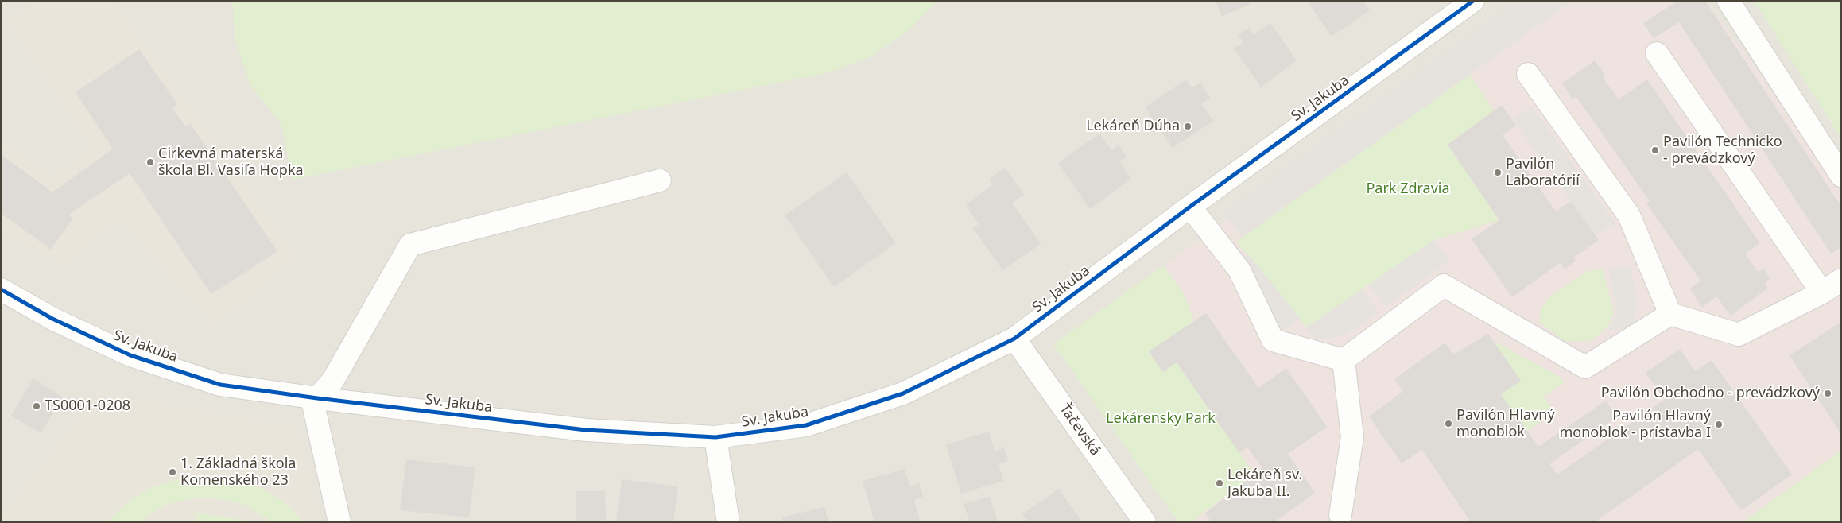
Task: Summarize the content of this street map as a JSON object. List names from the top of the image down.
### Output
{
  "streets": {
    "street": ["Sv. Jakuba", "Ťačevská"]
  },
  "crossings": [
    ["Sv. Jakuba", "Ťačevská"]
  ],
  "parks": ["Park Zdravia", "Lekárensky Park"],
  "places": [
    "Lekáreň Dúha",
    "Pavilón Technicko - prevádzkový",
    "Cirkevná materská škola Bl. Vasiľa Hopka",
    "Pavilón Laboratórií",
    "Pavilón Obchodno - prevádzkový",
    "TS0001-0208",
    "Pavilón Hlavný monoblok",
    "Pavilón Hlavný monoblok - prístavba I",
    "1. Základná škola Komenského 23",
    "Lekáreň sv. Jakuba II."
  ]
}
